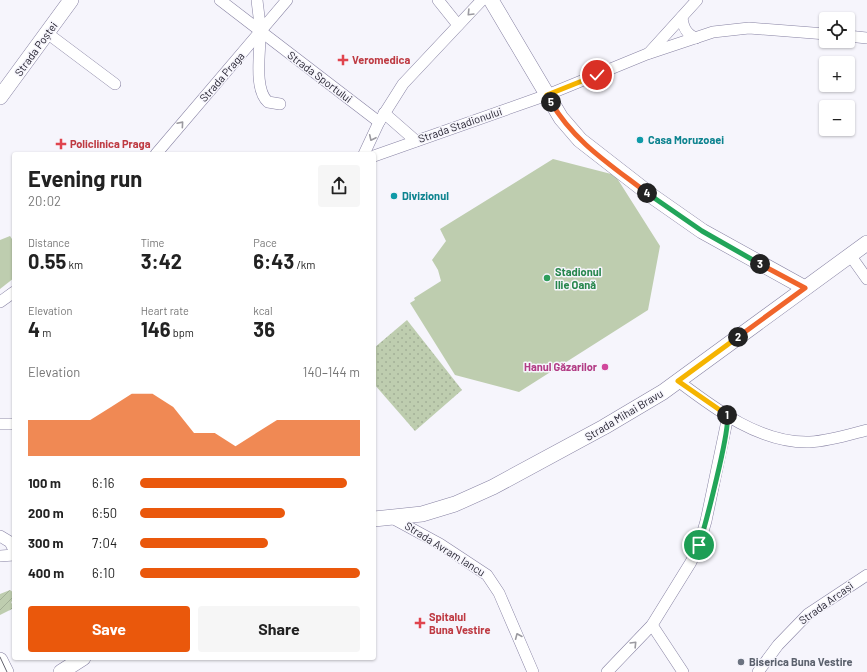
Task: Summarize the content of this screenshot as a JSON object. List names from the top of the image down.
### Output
{
  "streets": {
    "main road": ["Strada Poștei", "Strada Mihai Bravu"],
    "street": [
      "Strada Praga",
      "Strada Sportului",
      "Strada Stadionului",
      "Strada Avram Iancu",
      "Strada Arcași"
    ]
  },
  "crossings": [
    ["Strada Praga", "Strada Sportului"],
    ["Strada Sportului", "Strada Stadionului"],
    ["Strada Mihai Bravu", "Strada Avram Iancu"]
  ],
  "one_way": ["Strada Praga", "Strada Avram Iancu"],
  "places": {
    "health": ["Veromedica", "Policlinica Praga", "Spitalul Buna Vestire"],
    "other": [
      "Casa Moruzoaei",
      "Divizionul",
      "Stadionul Ilie Oană",
      "Hanul Găzarilor",
      "Biserica Buna Vestire"
    ]
  },
  "page": {
    "map_buttons": ["+", "−"],
    "pins": [
      "5",
      "4",
      "3",
      "2",
      "1"
    ],
    "heading": ["Evening run", "20:02"],
    "stats": [
      ["Distance", "0.55 km"],
      ["Time", "3:42"],
      ["Pace", "6:43 /km"],
      ["Elevation", "4 m"],
      ["Heart rate", "146 bpm"],
      ["kcal", "36"]
    ],
    "chart": ["Elevation", "140–144 m"],
    "list": [
      {
        "name": "100 m",
        "note": "6:16"
      },
      {
        "name": "200 m",
        "note": "6:50"
      },
      {
        "name": "300 m",
        "note": "7:04"
      },
      {
        "name": "400 m",
        "note": "6:10"
      }
    ],
    "buttons": ["Save", "Share"]
  }
}
